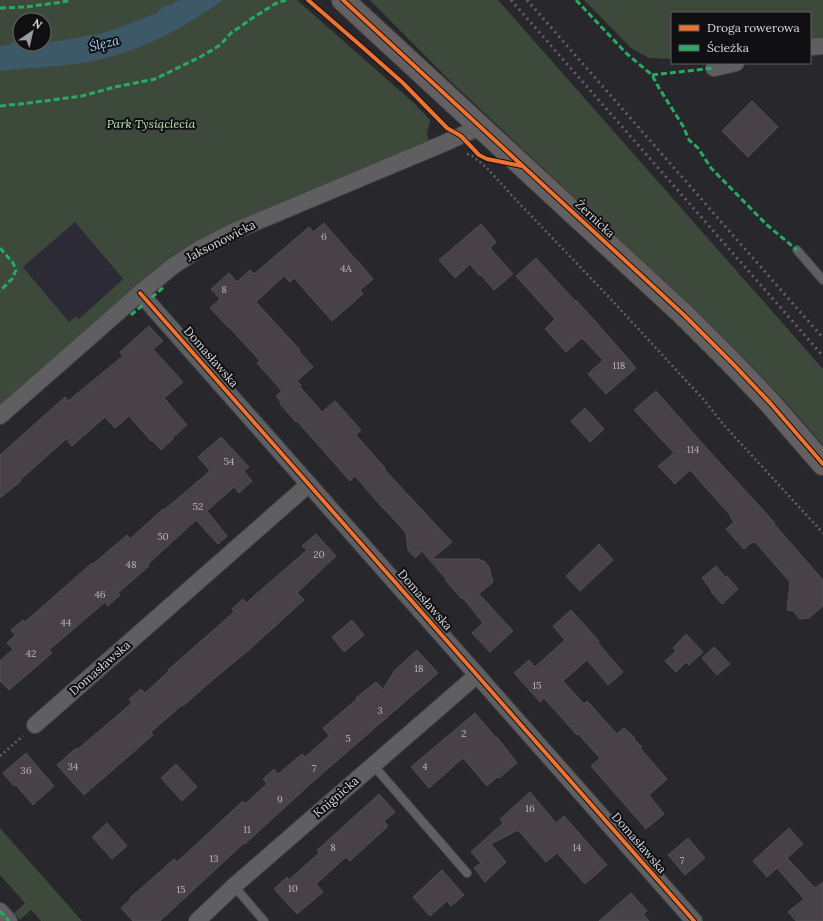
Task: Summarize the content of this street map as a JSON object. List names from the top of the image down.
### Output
{
  "streets": {
    "street": [
      "Żernicka",
      "Jaksonowicka",
      "Domasławska",
      "Knignicka"
    ]
  },
  "crossings": [
    ["Żernicka", "Jaksonowicka"],
    ["Jaksonowicka", "Domasławska"],
    ["Domasławska", "Knignicka"]
  ],
  "water": ["Ślęza"],
  "parks": ["Park Tysiąclecia"],
  "house_numbers": [
    "6",
    "4A",
    "8",
    "118",
    "114",
    "54",
    "52",
    "50",
    "20",
    "48",
    "46",
    "44",
    "42",
    "18",
    "15",
    "3",
    "2",
    "5",
    "34",
    "4",
    "7",
    "36",
    "9",
    "16",
    "11",
    "8",
    "14",
    "13",
    "7",
    "10",
    "15"
  ],
  "legend": ["Droga rowerowa", "Ścieżka"],
  "north": "top right"
}
